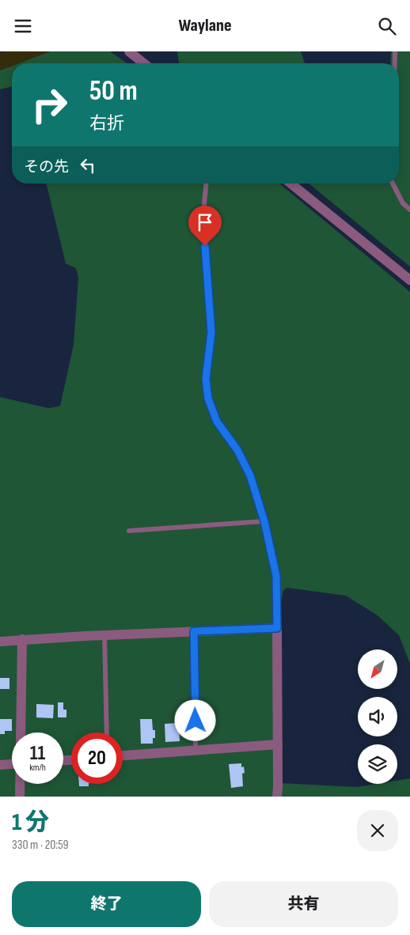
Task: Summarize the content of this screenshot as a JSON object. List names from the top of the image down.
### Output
{
  "north": "bottom left",
  "page": {
    "header": "Waylane",
    "turn": ["50 m", "右折"],
    "then": "その先",
    "speed": "11 km/h",
    "limit": "20",
    "heading": ["1 分", "330 m · 20:59"],
    "buttons": ["終了", "共有"]
  }
}
